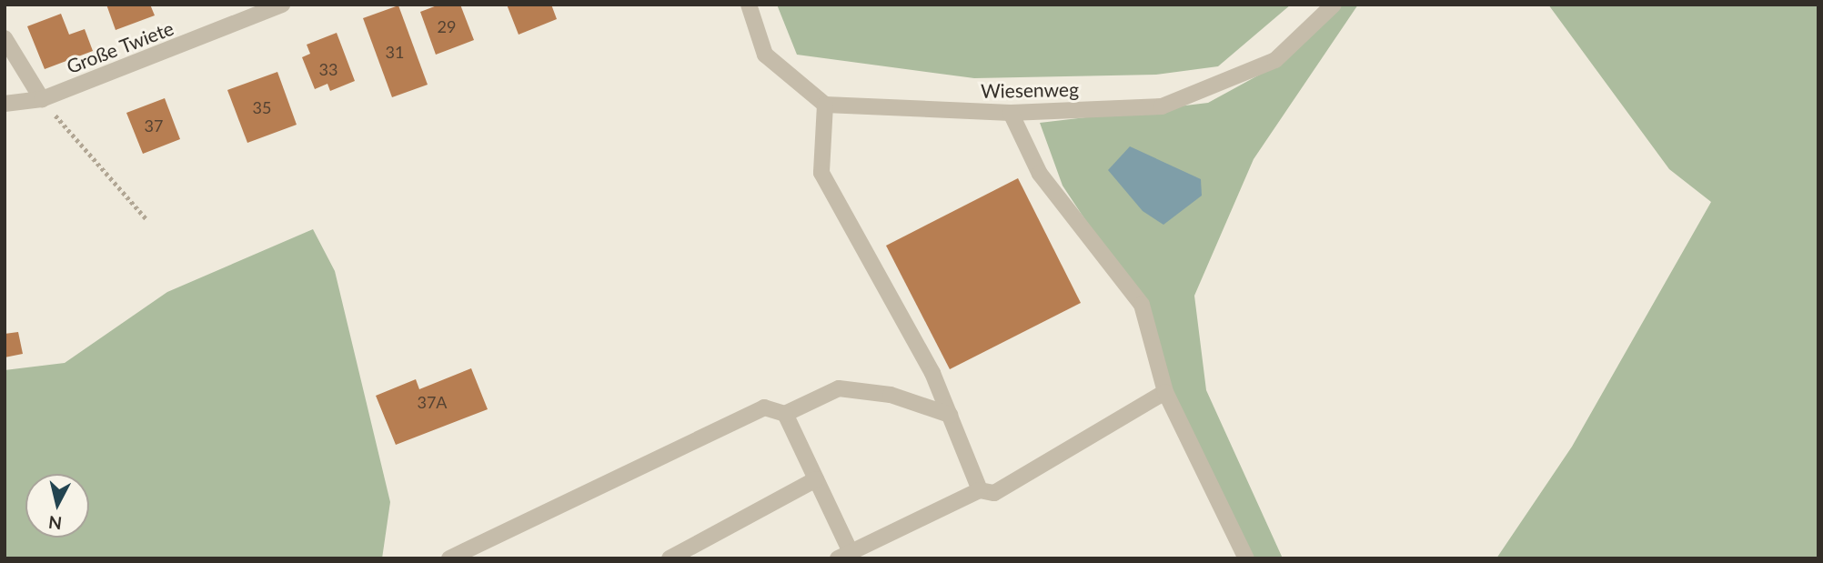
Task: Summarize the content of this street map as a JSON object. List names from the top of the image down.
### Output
{
  "streets": {
    "street": ["Große Twiete", "Wiesenweg"]
  },
  "house_numbers": [
    "29",
    "31",
    "33",
    "35",
    "37",
    "37A"
  ],
  "north": "bottom"
}
